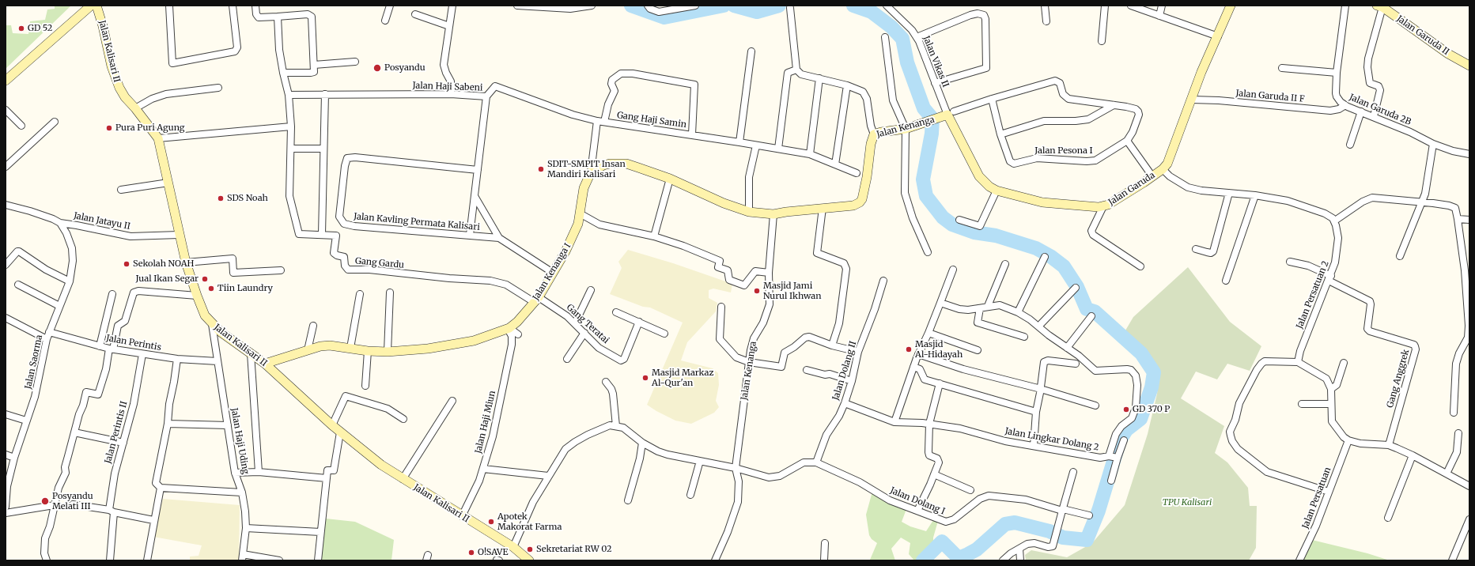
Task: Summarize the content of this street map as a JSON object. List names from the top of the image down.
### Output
{
  "streets": {
    "street": [
      "Jalan Garuda II",
      "Jalan Kalisari II",
      "Jalan Vikas II",
      "Jalan Haji Sabeni",
      "Jalan Garuda II F",
      "Jalan Garuda 2B",
      "Gang Haji Samin",
      "Jalan Kenanga",
      "Jalan Pesona I",
      "Jalan Garuda",
      "Jalan Jatayu II",
      "Jalan Kavling Permata Kalisari",
      "Gang Gardu",
      "Jalan Kenanga I",
      "Jalan Persatuan 2",
      "Gang Teratai",
      "Jalan Perintis",
      "Jalan Saorma",
      "Jalan Dolang II",
      "Gang Anggrek",
      "Jalan Haji Miun",
      "Jalan Perintis II",
      "Jalan Lingkar Dolang 2",
      "Jalan Haji Uding",
      "Jalan Persatuan",
      "Jalan Dolang I"
    ]
  },
  "crossings": [
    ["Jalan Kalisari II", "Jalan Jatayu II"],
    ["Jalan Kalisari II", "Jalan Haji Miun"],
    ["Jalan Kalisari II", "Jalan Haji Uding"],
    ["Jalan Vikas II", "Jalan Kenanga"],
    ["Jalan Vikas II", "Jalan Garuda"],
    ["Jalan Haji Sabeni", "Gang Haji Samin"],
    ["Jalan Haji Sabeni", "Jalan Kavling Permata Kalisari"],
    ["Jalan Garuda II F", "Jalan Garuda 2B"],
    ["Jalan Garuda II F", "Jalan Garuda"],
    ["Jalan Kenanga", "Jalan Garuda"],
    ["Jalan Kenanga", "Jalan Dolang I"],
    ["Jalan Jatayu II", "Jalan Saorma"],
    ["Gang Gardu", "Jalan Kenanga I"],
    ["Gang Gardu", "Gang Teratai"],
    ["Jalan Kenanga I", "Gang Teratai"],
    ["Jalan Kenanga I", "Jalan Haji Miun"],
    ["Jalan Persatuan 2", "Gang Anggrek"],
    ["Jalan Perintis", "Jalan Saorma"],
    ["Jalan Perintis", "Jalan Perintis II"],
    ["Jalan Perintis", "Jalan Haji Uding"],
    ["Jalan Dolang II", "Jalan Lingkar Dolang 2"],
    ["Jalan Dolang II", "Jalan Dolang I"]
  ],
  "parks": ["TPU Kalisari"],
  "places": [
    "GD 52",
    "Posyandu",
    "Pura Puri Agung",
    "SDIT-SMPIT Insan Mandiri Kalisari",
    "SDS Noah",
    "Sekolah NOAH",
    "Jual Ikan Segar",
    "Tiin Laundry",
    "Masjid Jami Nurul Ikhwan",
    "Masjid Al-Hidayah",
    "Masjid Markaz Al-Qur'an",
    "GD 370 P",
    "Posyandu Melati III",
    "Apotek Makorat Farma",
    "Sekretariat RW 02",
    "O!SAVE"
  ]
}
